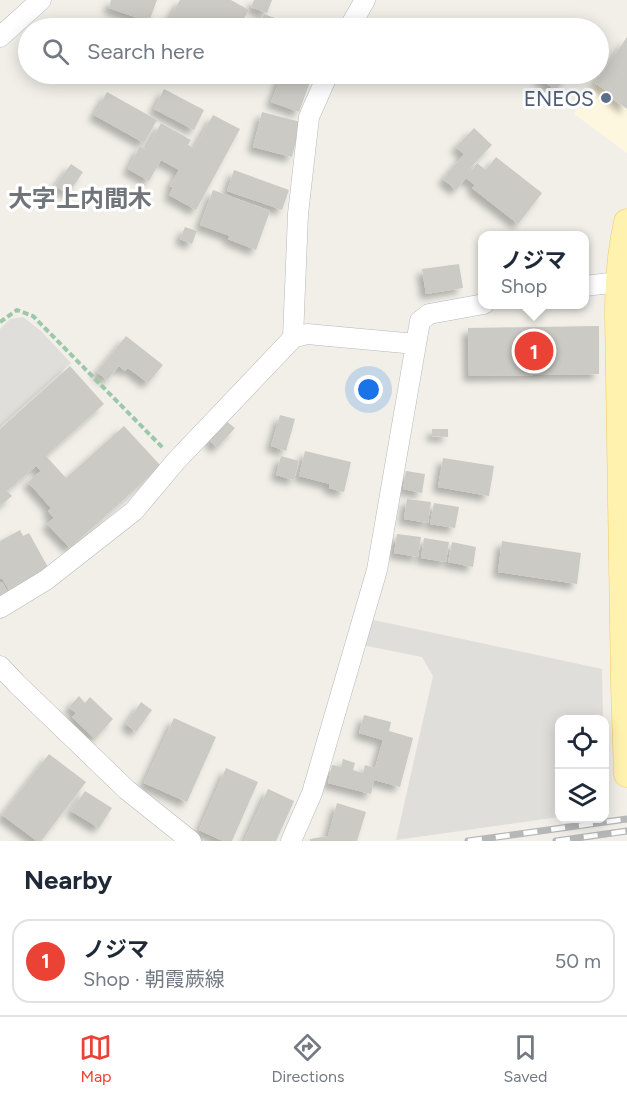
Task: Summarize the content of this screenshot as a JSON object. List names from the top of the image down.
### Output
{
  "districts": ["大字上内間木"],
  "places": ["ENEOS"],
  "page": {
    "search": "Search here",
    "popup": ["ノジマ", "Shop"],
    "pins": "1",
    "heading": "Nearby",
    "list": [
      {
        "mark": "1",
        "name": "ノジマ",
        "note": "Shop · 朝霞蕨線",
        "value": "50 m"
      }
    ],
    "nav": ["Map", "Directions", "Saved"]
  }
}
